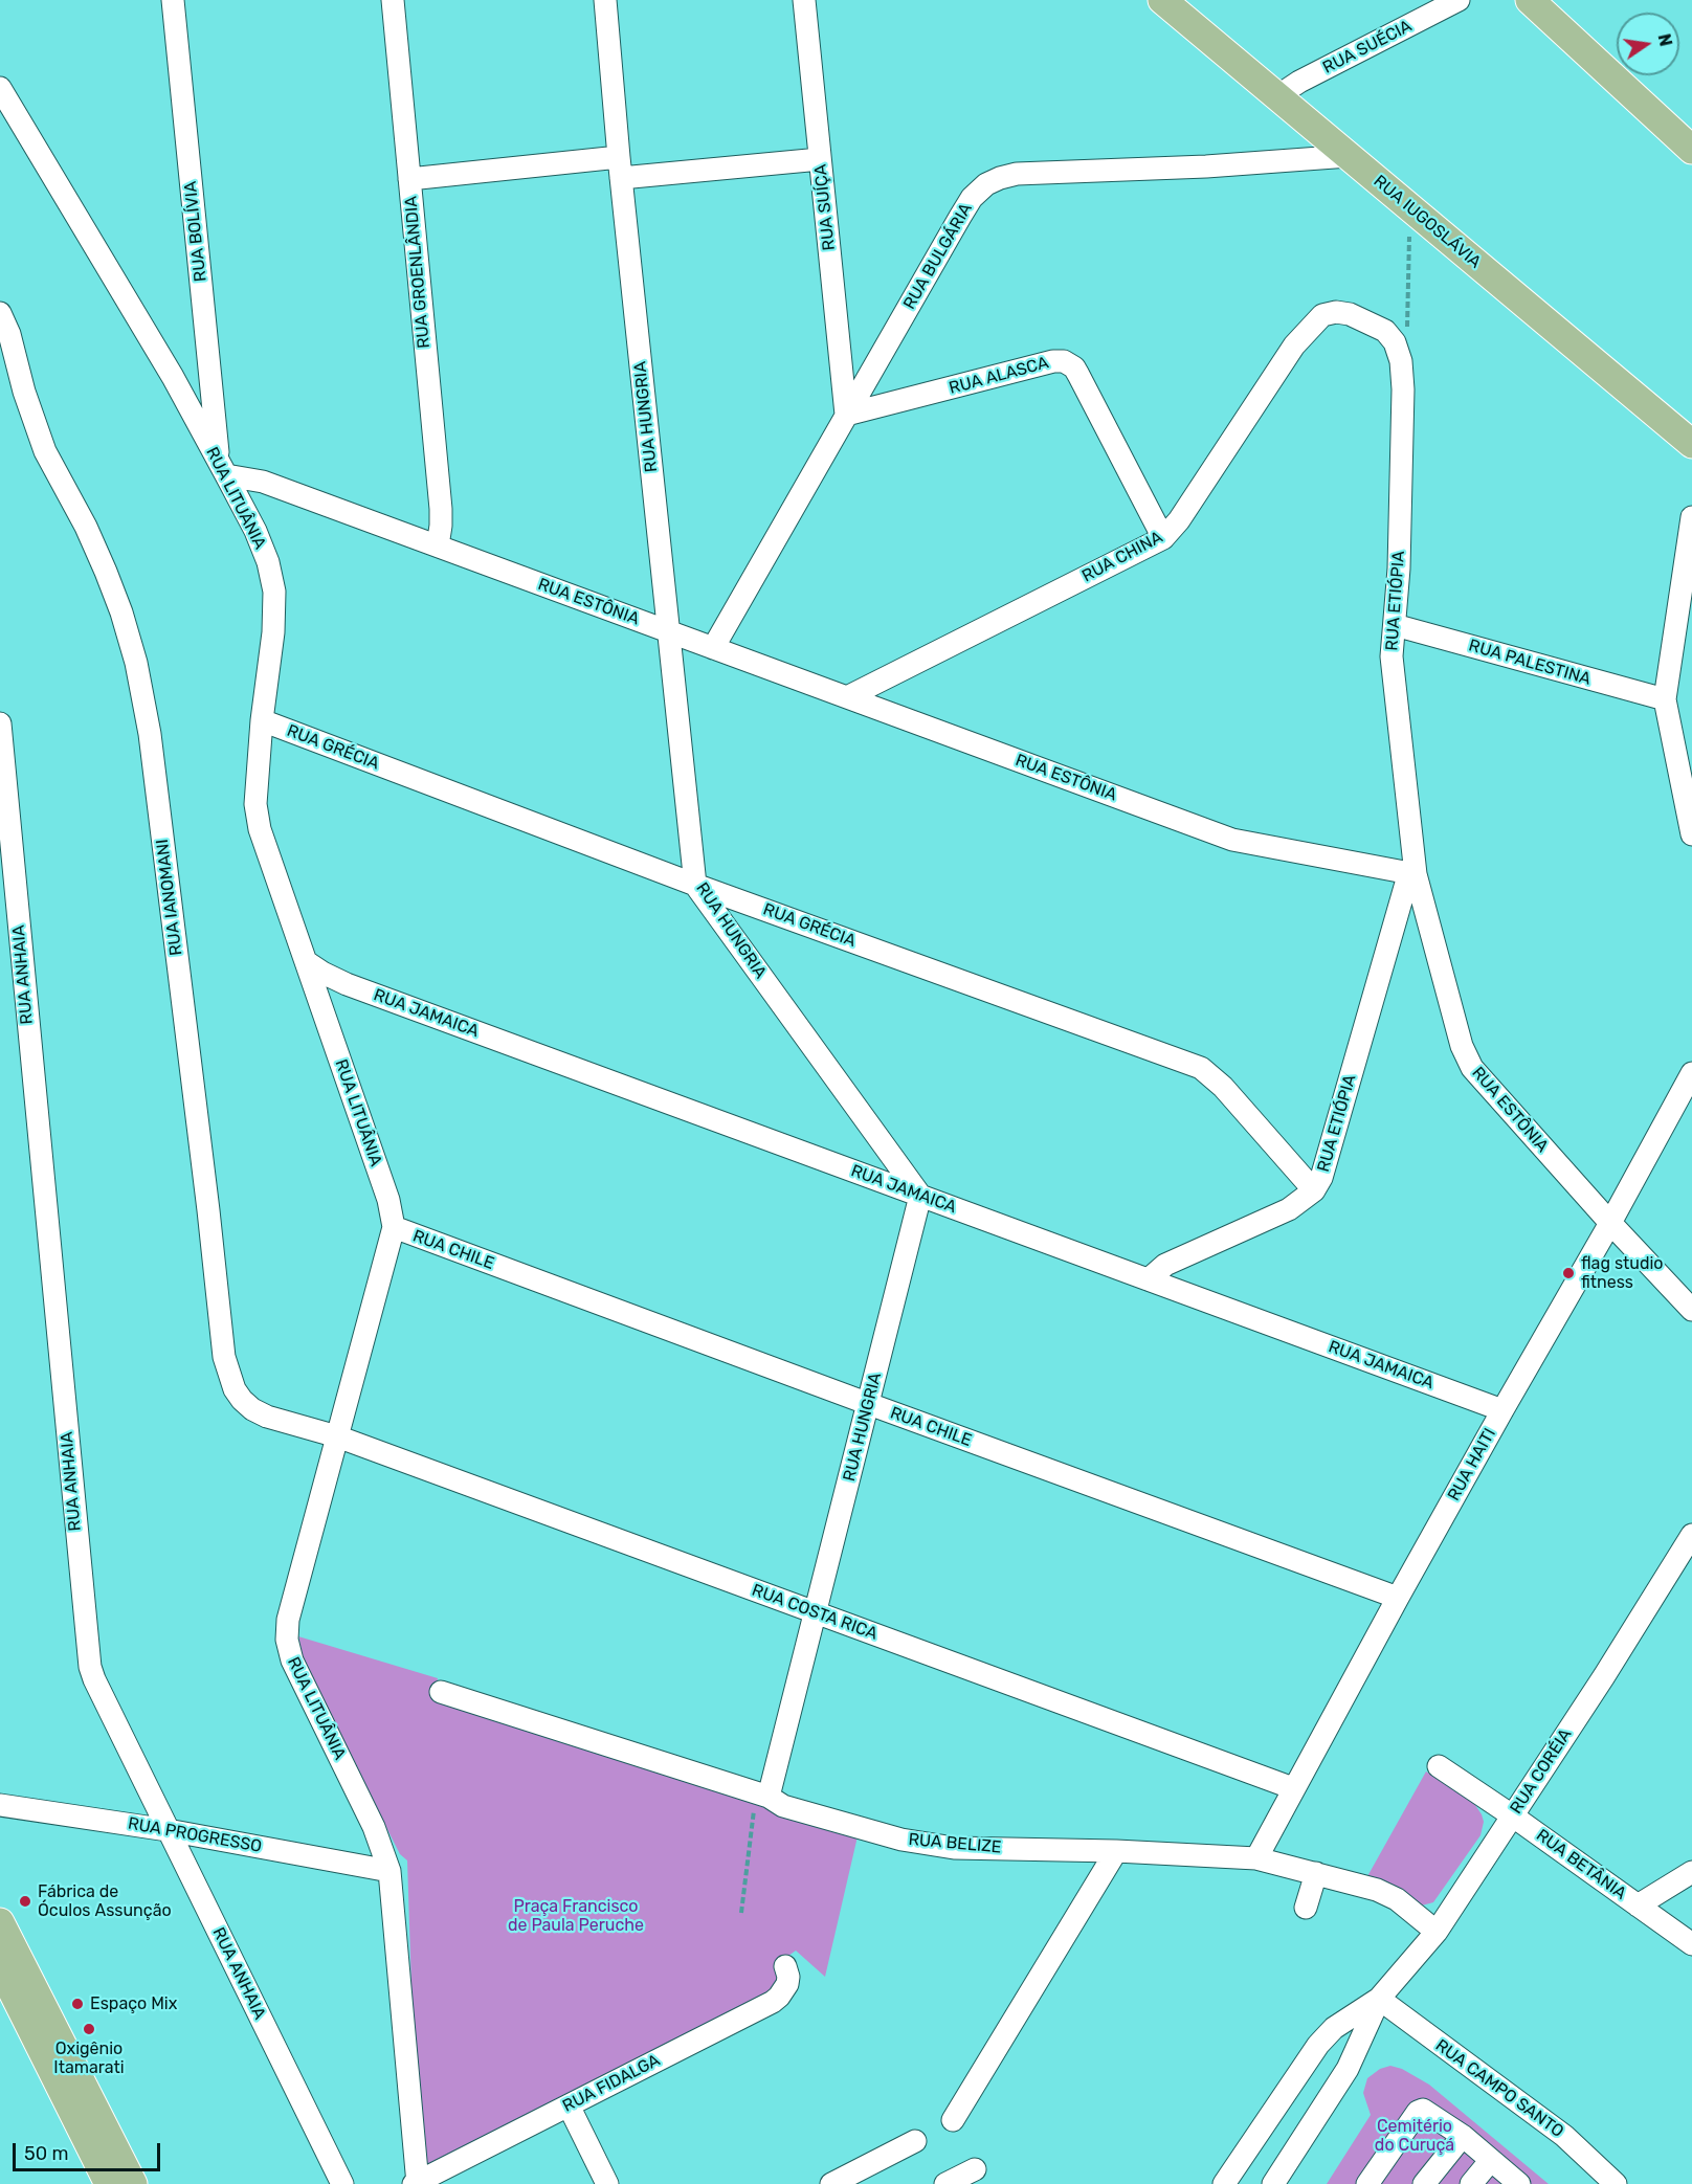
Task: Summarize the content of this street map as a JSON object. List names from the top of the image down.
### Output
{
  "streets": {
    "main road": ["RUA IUGOSLÁVIA"],
    "street": [
      "RUA SUÉCIA",
      "RUA SUÍÇA",
      "RUA BOLÍVIA",
      "RUA BULGÁRIA",
      "RUA GROENLÂNDIA",
      "RUA ALASCA",
      "RUA HUNGRIA",
      "RUA LITUÂNIA",
      "RUA CHINA",
      "RUA ETIÓPIA",
      "RUA ESTÔNIA",
      "RUA PALESTINA",
      "RUA GRÉCIA",
      "RUA IANOMANI",
      "RUA ANHAIA",
      "RUA JAMAICA",
      "RUA CHILE",
      "RUA HAITI",
      "RUA COSTA RICA",
      "RUA CORÉIA",
      "RUA PROGRESSO",
      "RUA BELIZE",
      "RUA BETÂNIA",
      "RUA FIDALGA",
      "RUA CAMPO SANTO"
    ]
  },
  "crossings": [
    ["RUA SUÉCIA", "RUA IUGOSLÁVIA"],
    ["RUA SUÍÇA", "RUA BULGÁRIA"],
    ["RUA SUÍÇA", "RUA ALASCA"],
    ["RUA IUGOSLÁVIA", "RUA BULGÁRIA"],
    ["RUA BOLÍVIA", "RUA LITUÂNIA"],
    ["RUA BOLÍVIA", "RUA ESTÔNIA"],
    ["RUA BULGÁRIA", "RUA ALASCA"],
    ["RUA BULGÁRIA", "RUA ESTÔNIA"],
    ["RUA GROENLÂNDIA", "RUA ESTÔNIA"],
    ["RUA ALASCA", "RUA CHINA"],
    ["RUA HUNGRIA", "RUA ESTÔNIA"],
    ["RUA HUNGRIA", "RUA GRÉCIA"],
    ["RUA HUNGRIA", "RUA JAMAICA"],
    ["RUA HUNGRIA", "RUA CHILE"],
    ["RUA HUNGRIA", "RUA COSTA RICA"],
    ["RUA HUNGRIA", "RUA BELIZE"],
    ["RUA LITUÂNIA", "RUA ESTÔNIA"],
    ["RUA LITUÂNIA", "RUA GRÉCIA"],
    ["RUA LITUÂNIA", "RUA IANOMANI"],
    ["RUA LITUÂNIA", "RUA JAMAICA"],
    ["RUA LITUÂNIA", "RUA CHILE"],
    ["RUA LITUÂNIA", "RUA COSTA RICA"],
    ["RUA LITUÂNIA", "RUA PROGRESSO"],
    ["RUA LITUÂNIA", "RUA FIDALGA"],
    ["RUA CHINA", "RUA ETIÓPIA"],
    ["RUA CHINA", "RUA ESTÔNIA"],
    ["RUA ETIÓPIA", "RUA ESTÔNIA"],
    ["RUA ETIÓPIA", "RUA PALESTINA"],
    ["RUA ETIÓPIA", "RUA GRÉCIA"],
    ["RUA ETIÓPIA", "RUA JAMAICA"],
    ["RUA ESTÔNIA", "RUA HAITI"],
    ["RUA IANOMANI", "RUA COSTA RICA"],
    ["RUA ANHAIA", "RUA PROGRESSO"],
    ["RUA JAMAICA", "RUA HAITI"],
    ["RUA CHILE", "RUA HAITI"],
    ["RUA HAITI", "RUA COSTA RICA"],
    ["RUA HAITI", "RUA BELIZE"],
    ["RUA CORÉIA", "RUA BELIZE"],
    ["RUA CORÉIA", "RUA BETÂNIA"],
    ["RUA CORÉIA", "RUA CAMPO SANTO"]
  ],
  "parks": ["Praça Francisco de Paula Peruche", "Cemitério do Curuçá"],
  "places": [
    "flag studio fitness",
    "Fábrica de Óculos Assunção",
    "Espaço Mix",
    "Oxigênio Itamarati"
  ],
  "scale_bar": "50 m",
  "north": "right"
}
